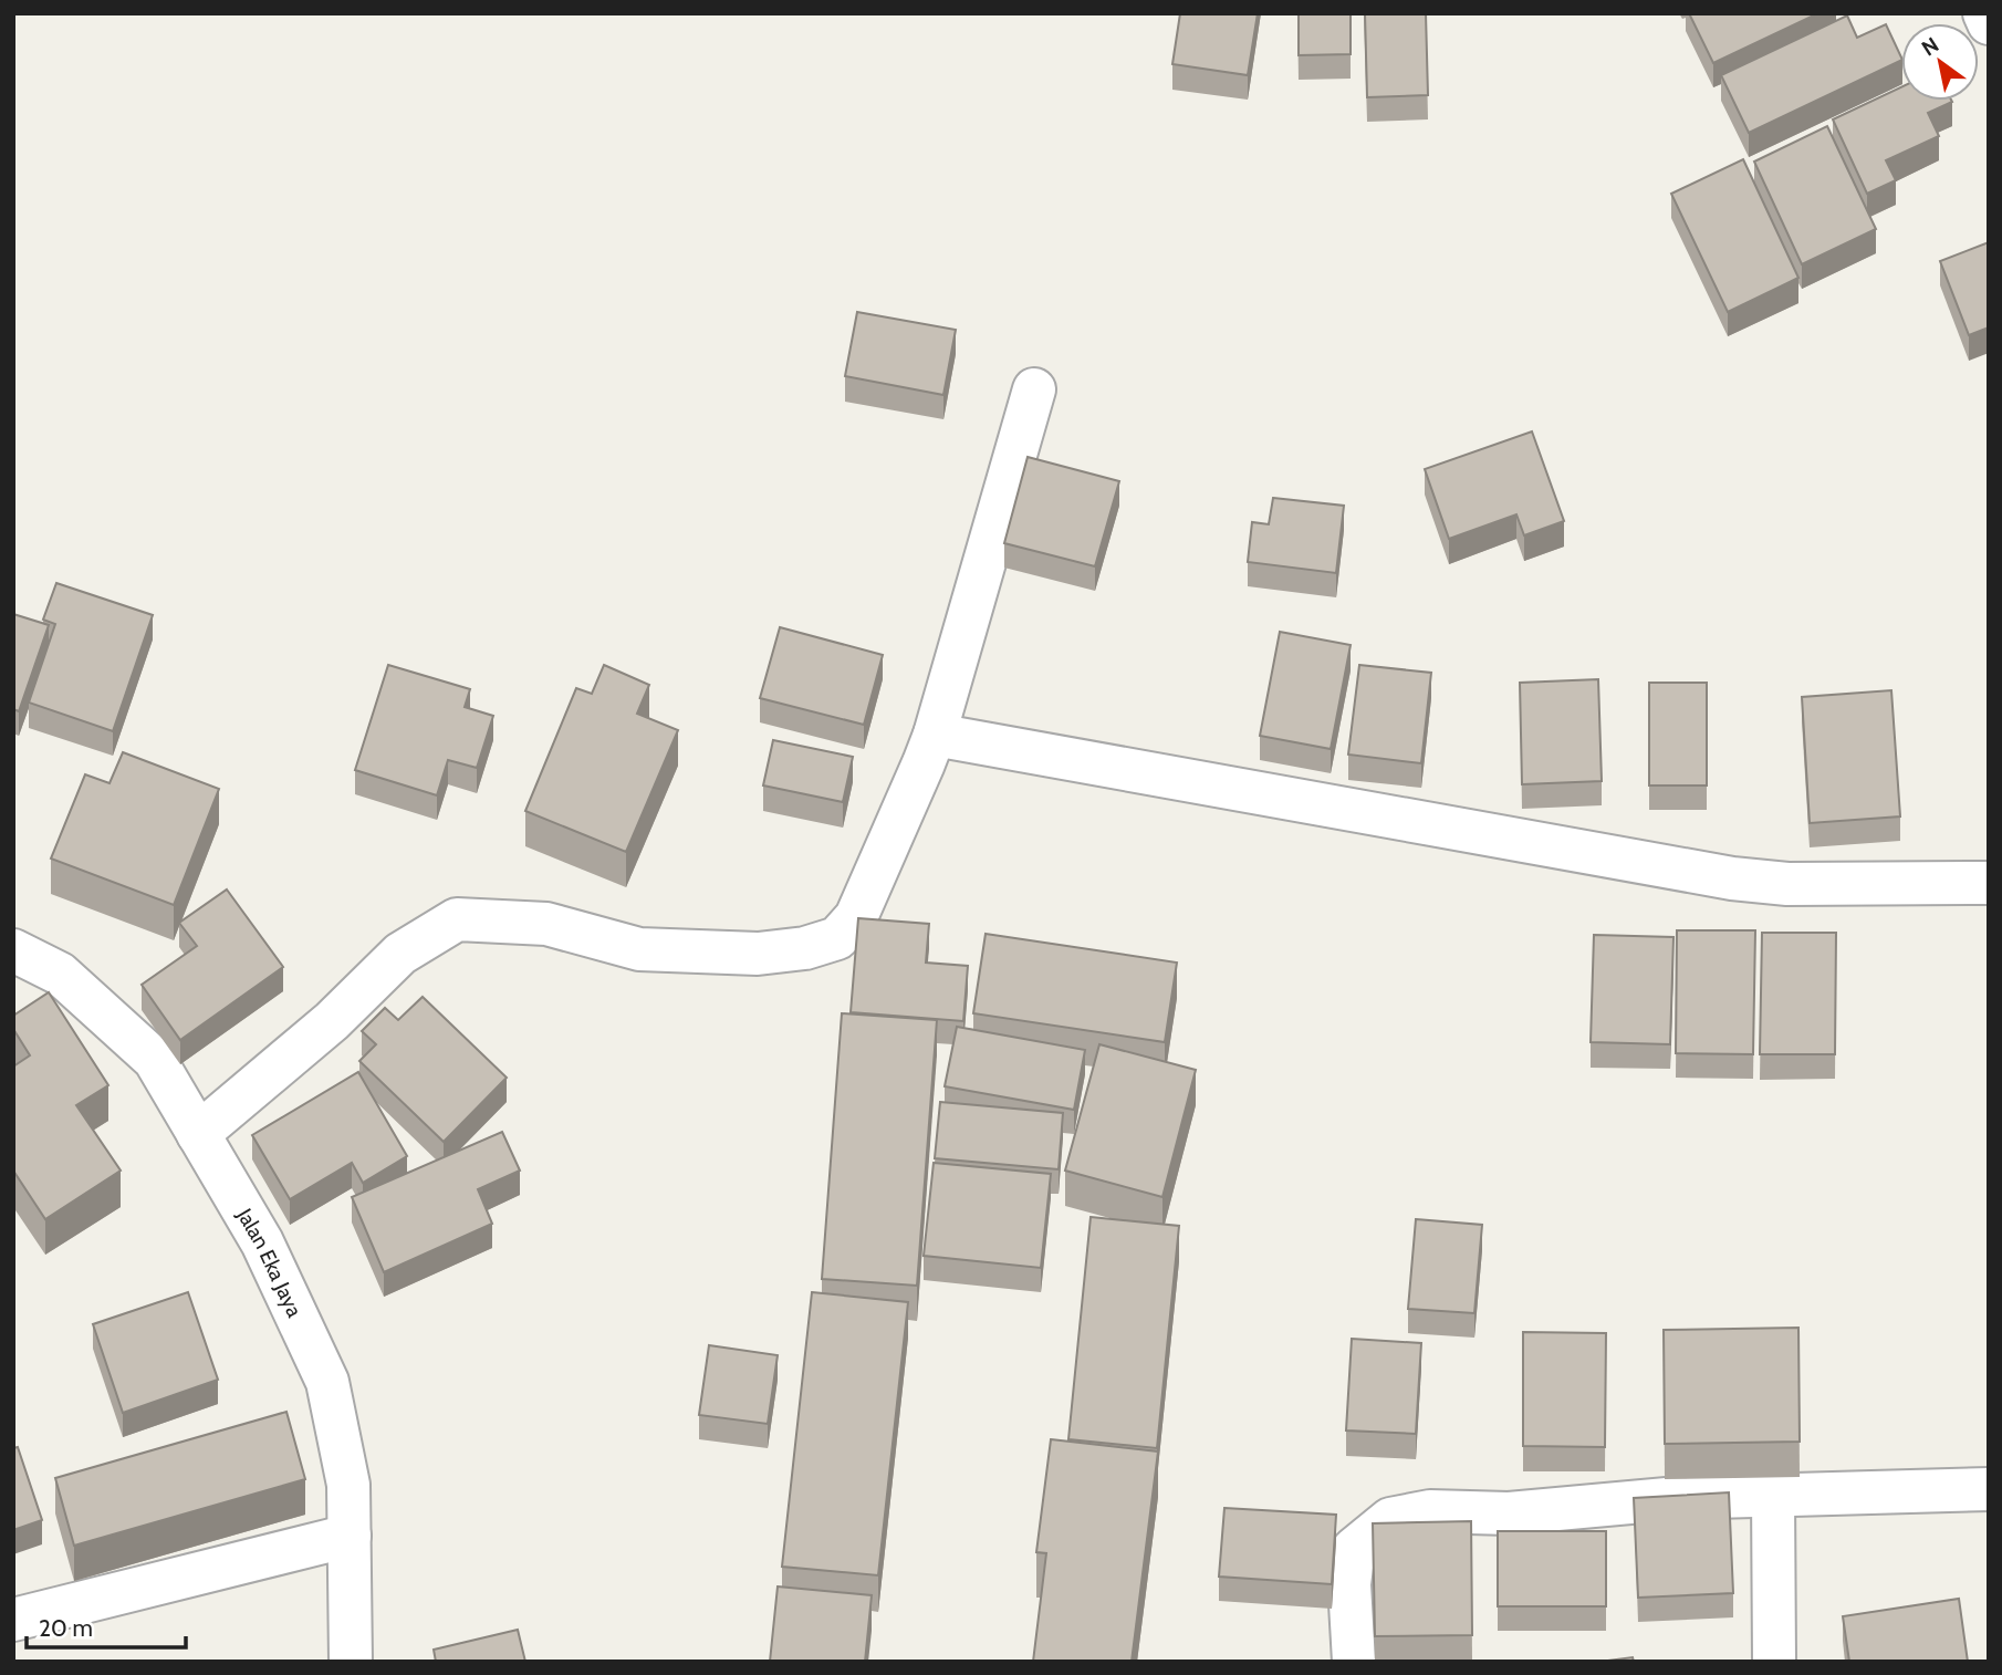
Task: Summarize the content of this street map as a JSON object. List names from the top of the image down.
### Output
{
  "streets": {
    "street": ["Jalan Eka Jaya"]
  },
  "scale_bar": "20 m",
  "north": "top left"
}
